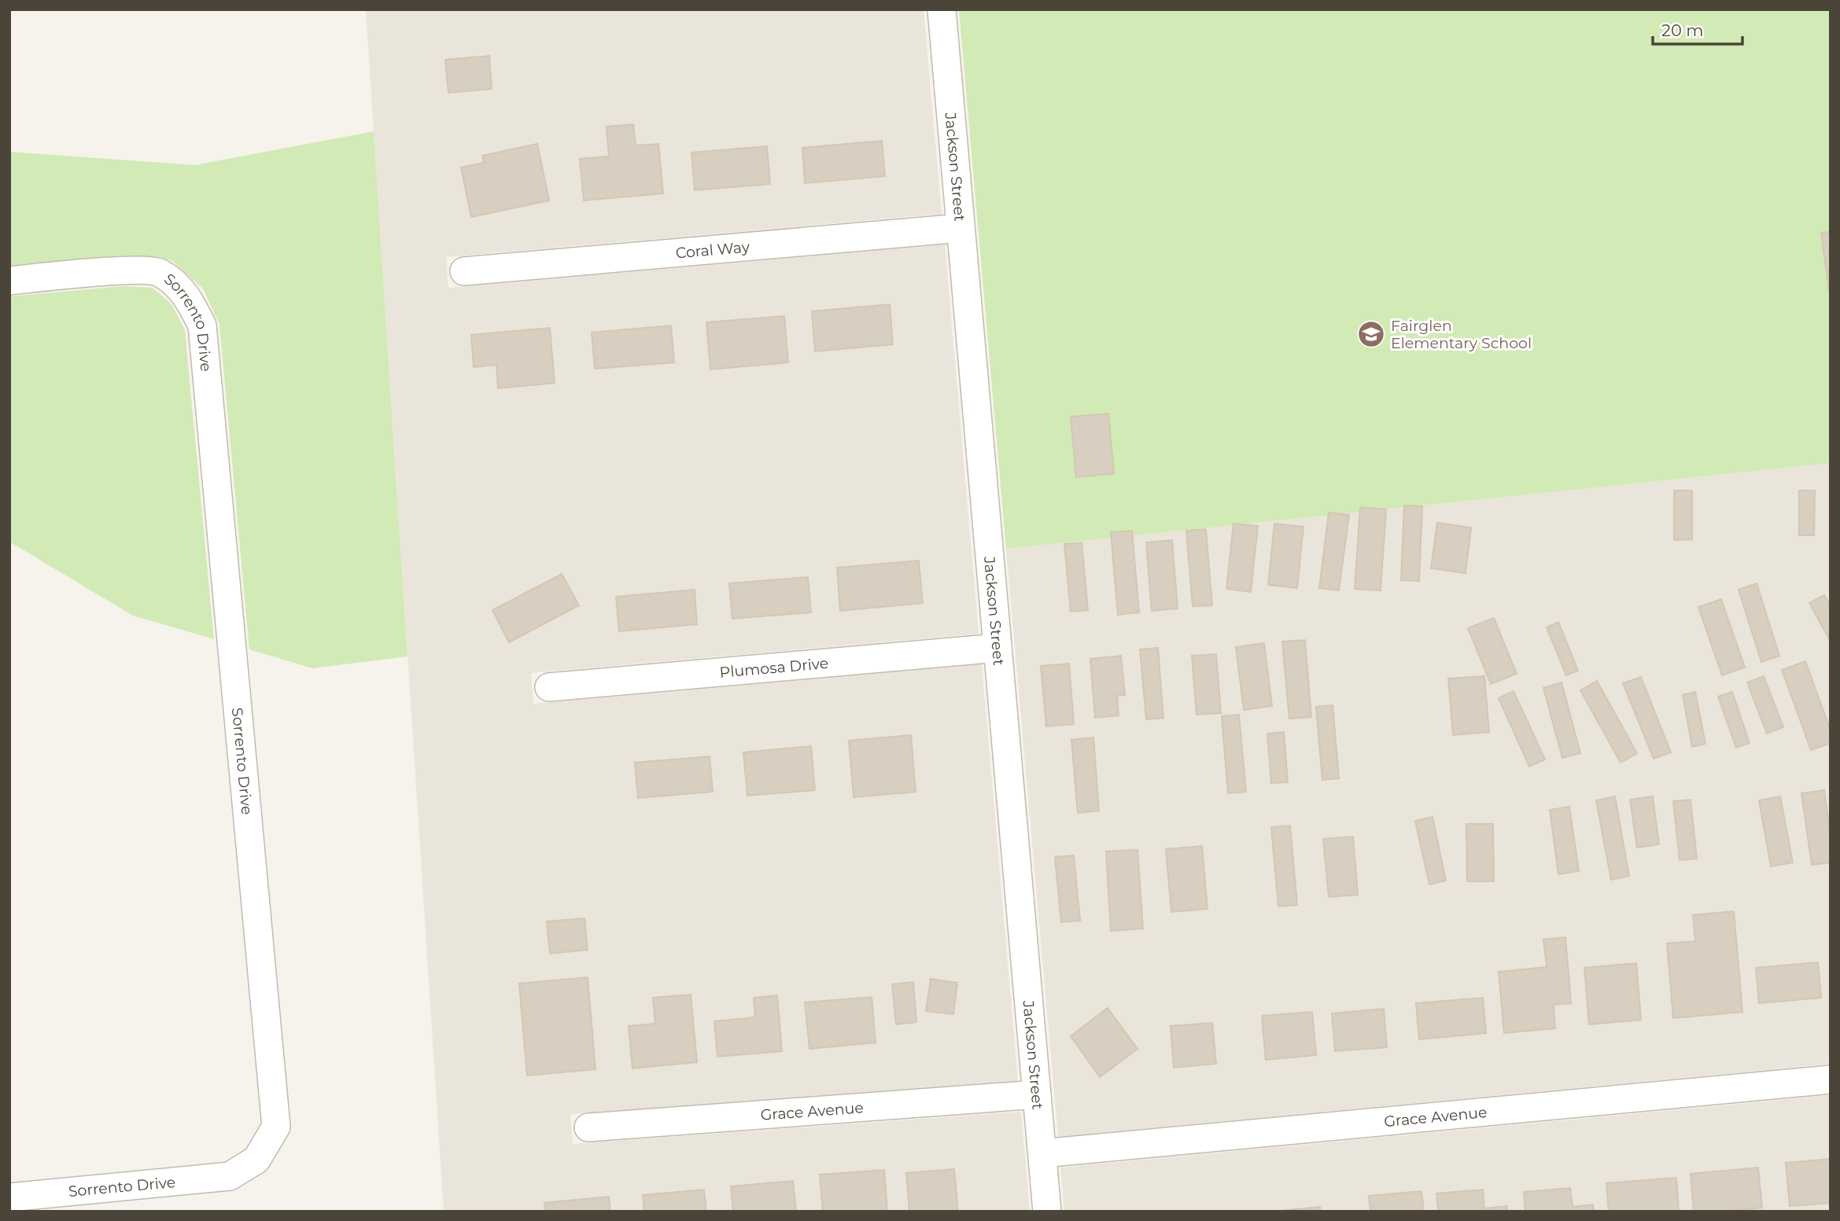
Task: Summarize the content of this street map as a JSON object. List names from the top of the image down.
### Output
{
  "streets": {
    "street": [
      "Jackson Street",
      "Coral Way",
      "Sorrento Drive",
      "Plumosa Drive",
      "Grace Avenue"
    ]
  },
  "crossings": [
    ["Jackson Street", "Coral Way"],
    ["Jackson Street", "Plumosa Drive"],
    ["Jackson Street", "Grace Avenue"]
  ],
  "places": {
    "school or university": ["Fairglen Elementary School"]
  },
  "scale_bar": "20 m"
}
